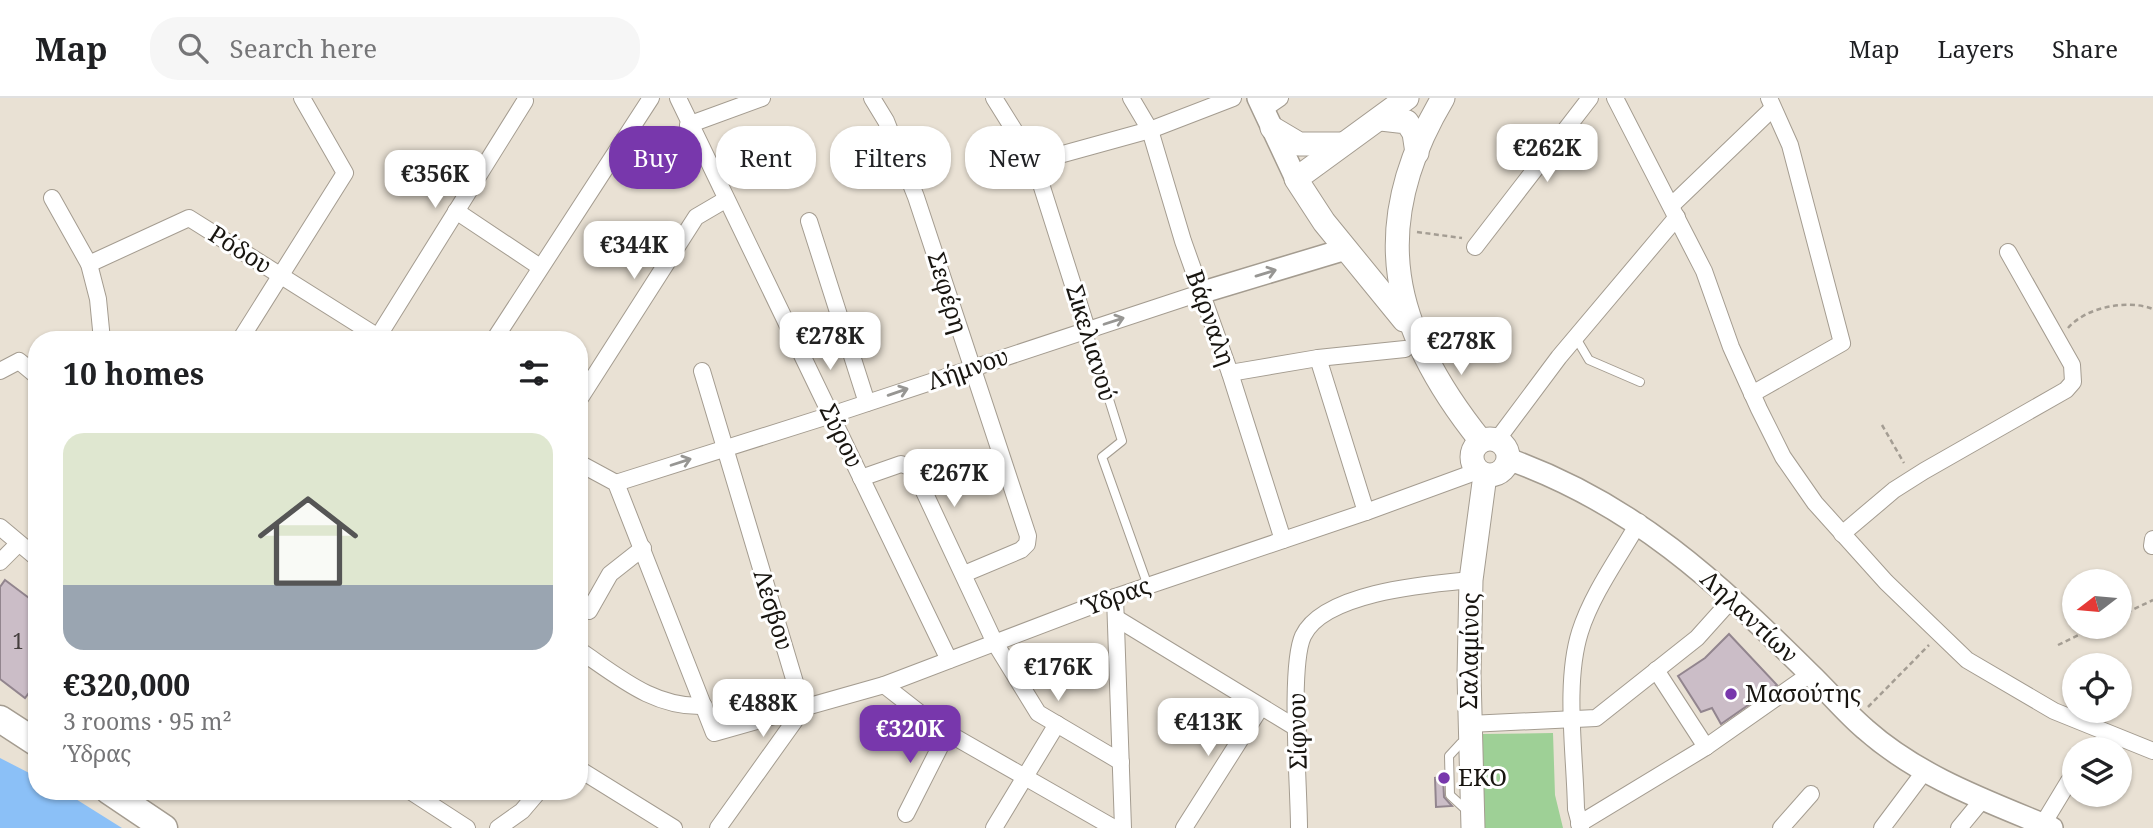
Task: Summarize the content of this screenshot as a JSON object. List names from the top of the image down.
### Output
{
  "streets": {
    "main road": ["Σαλαμίνος"],
    "street": [
      "Ρόδου",
      "Σεφέρη",
      "Βάρναλη",
      "Σικελιανού",
      "Λήμνου",
      "Σύρου",
      "Ύδρας",
      "Λέσβου",
      "Ληλαντίων",
      "Σίφνου"
    ]
  },
  "crossings": [
    ["Σεφέρη", "Λήμνου"],
    ["Βάρναλη", "Λήμνου"],
    ["Βάρναλη", "Ύδρας"],
    ["Σικελιανού", "Λήμνου"],
    ["Σικελιανού", "Ύδρας"],
    ["Λήμνου", "Σύρου"],
    ["Λήμνου", "Λέσβου"],
    ["Σύρου", "Ύδρας"],
    ["Ύδρας", "Λέσβου"],
    ["Ύδρας", "Σαλαμίνος"],
    ["Ληλαντίων", "Σαλαμίνος"],
    ["Σαλαμίνος", "Σίφνου"]
  ],
  "one_way": ["Λήμνου"],
  "places": ["Μασούτης", "EKO"],
  "house_numbers": ["1"],
  "north": "left",
  "page": {
    "header": "Map",
    "search": "Search here",
    "nav": ["Map", "Layers", "Share"],
    "price": [
      "€262K",
      "€356K",
      "€344K",
      "€278K",
      "€278K",
      "€267K",
      "€176K",
      "€488K",
      "€413K",
      "€320K"
    ],
    "chip": [
      "Buy",
      "Rent",
      "Filters",
      "New"
    ],
    "heading": "10 homes",
    "list": [
      {
        "name": "€320,000",
        "note": "3 rooms · 95 m² · Ύδρας"
      }
    ]
  }
}
